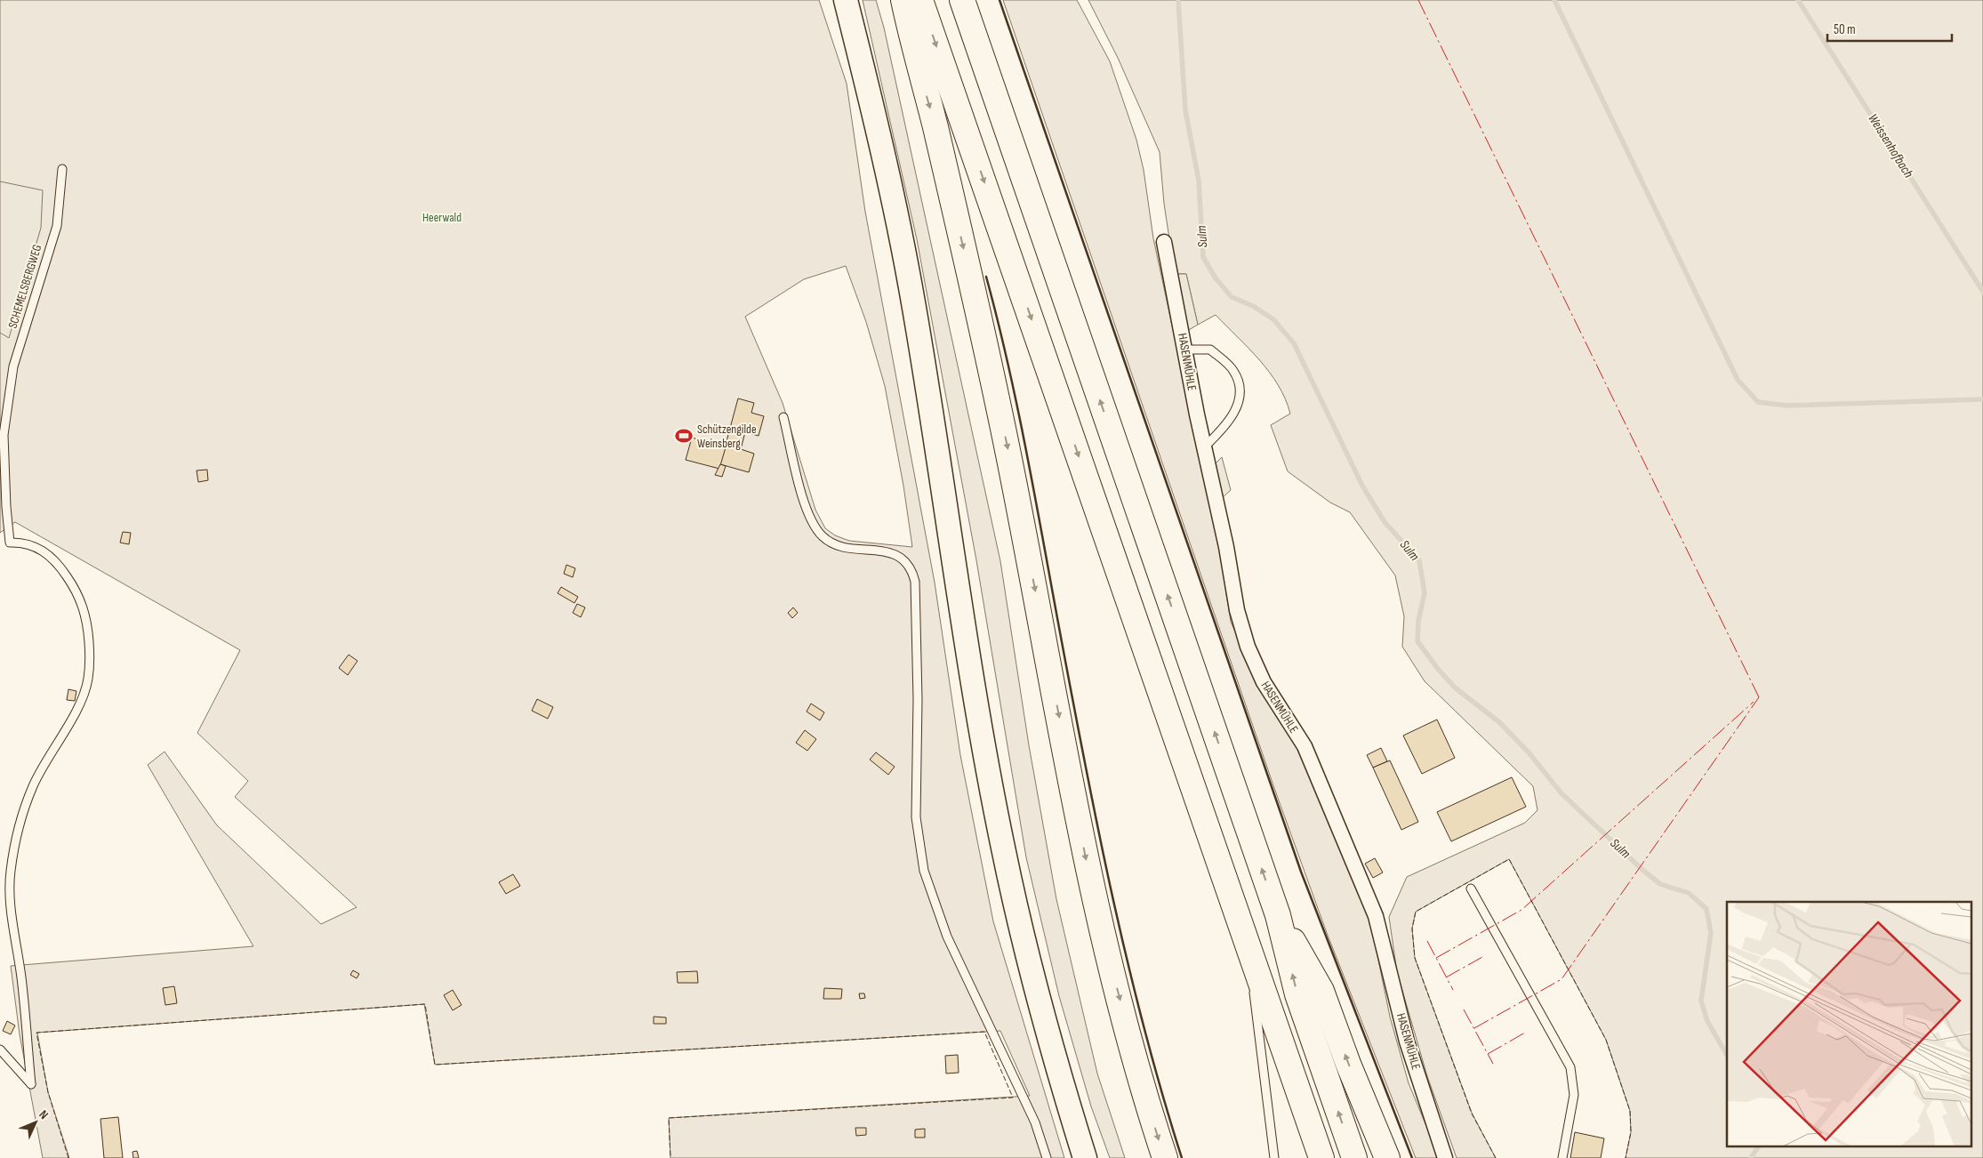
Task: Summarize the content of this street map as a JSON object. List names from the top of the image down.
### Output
{
  "streets": {
    "street": ["HASENMÜHLE"],
    "lane": ["SCHEMELSBERGWEG"]
  },
  "water": ["Weissenhofbach", "Sulm"],
  "parks": ["Heerwald"],
  "places": {
    "sports": ["Schützengilde Weinsberg"]
  },
  "scale_bar": "50 m",
  "north": "top right"
}
